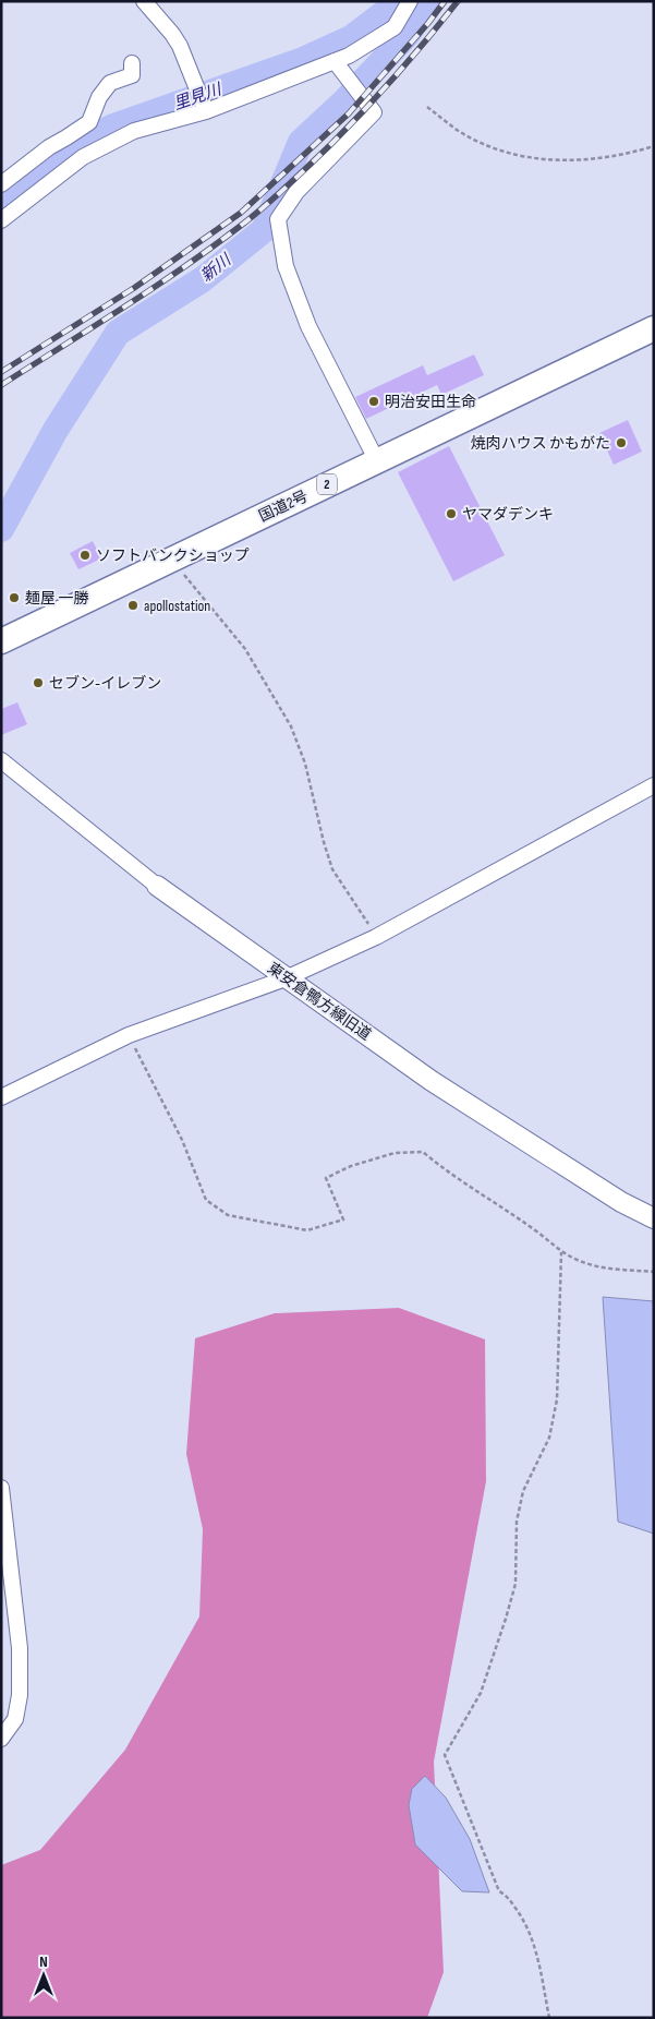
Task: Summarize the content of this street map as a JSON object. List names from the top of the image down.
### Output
{
  "streets": {
    "highway": ["2", "国道2号"],
    "street": ["東安倉鴨方線旧道"]
  },
  "water": ["里見川", "新川"],
  "places": [
    "明治安田生命",
    "焼肉ハウス かもがた",
    "ヤマダデンキ",
    "ソフトバンクショップ",
    "麺屋 一勝",
    "apollostation",
    "セブン-イレブン"
  ],
  "north": "top"
}
